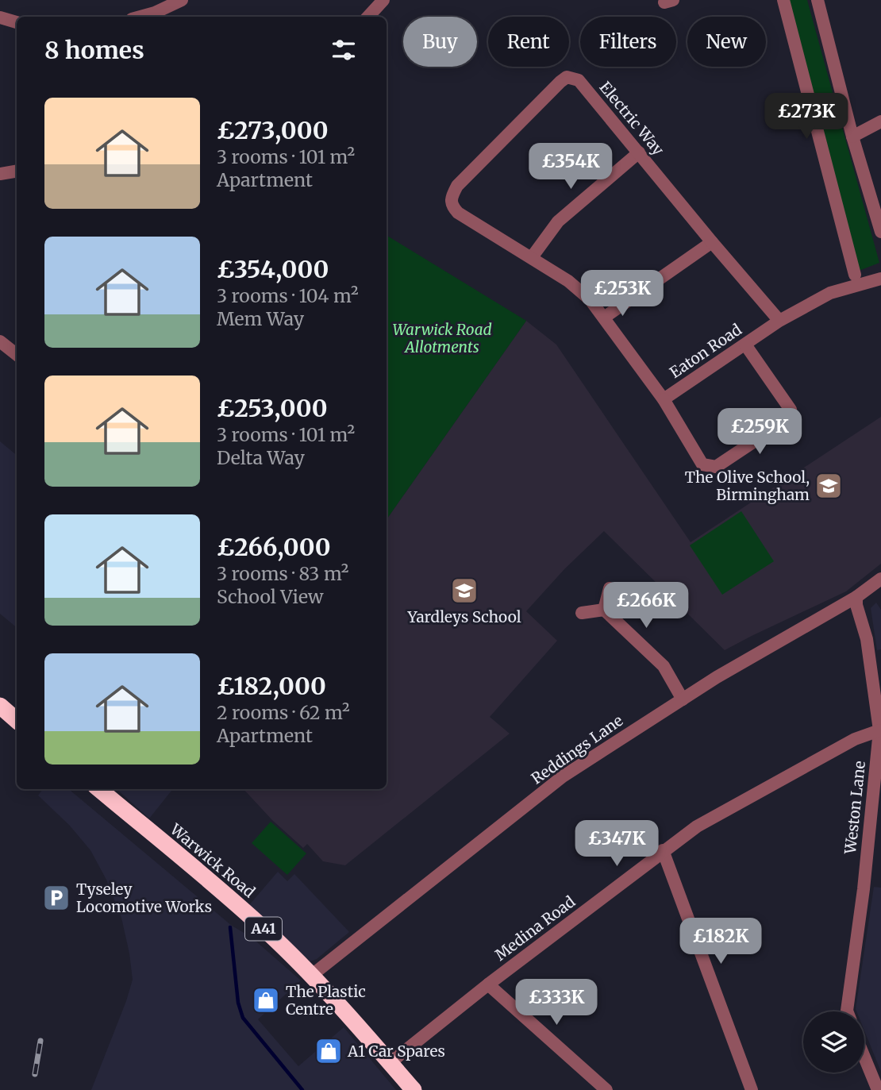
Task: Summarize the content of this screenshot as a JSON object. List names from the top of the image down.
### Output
{
  "streets": {
    "highway": ["Warwick Road", "A41"],
    "street": [
      "Electric Way",
      "Eaton Road",
      "Reddings Lane",
      "Weston Lane",
      "Medina Road"
    ]
  },
  "crossings": [
    ["Electric Way", "Eaton Road"],
    ["Reddings Lane", "Weston Lane"],
    ["Reddings Lane", "Warwick Road"],
    ["Weston Lane", "Medina Road"],
    ["Warwick Road", "Medina Road"]
  ],
  "parks": ["Warwick Road Allotments"],
  "places": {
    "school or university": ["The Olive School, Birmingham", "Yardleys School"],
    "parking": ["Tyseley Locomotive Works"],
    "shop": ["The Plastic Centre", "A1 Car Spares"]
  },
  "page": {
    "chip": [
      "Buy",
      "Rent",
      "Filters",
      "New"
    ],
    "heading": "8 homes",
    "list": [
      {
        "name": "£273,000",
        "note": "3 rooms · 101 m² · Apartment"
      },
      {
        "name": "£354,000",
        "note": "3 rooms · 104 m² · Mem Way"
      },
      {
        "name": "£253,000",
        "note": "3 rooms · 101 m² · Delta Way"
      },
      {
        "name": "£266,000",
        "note": "3 rooms · 83 m² · School View"
      },
      {
        "name": "£182,000",
        "note": "2 rooms · 62 m² · Apartment"
      }
    ],
    "price": [
      "£273K",
      "£354K",
      "£253K",
      "£259K",
      "£266K",
      "£347K",
      "£182K",
      "£333K"
    ]
  }
}
